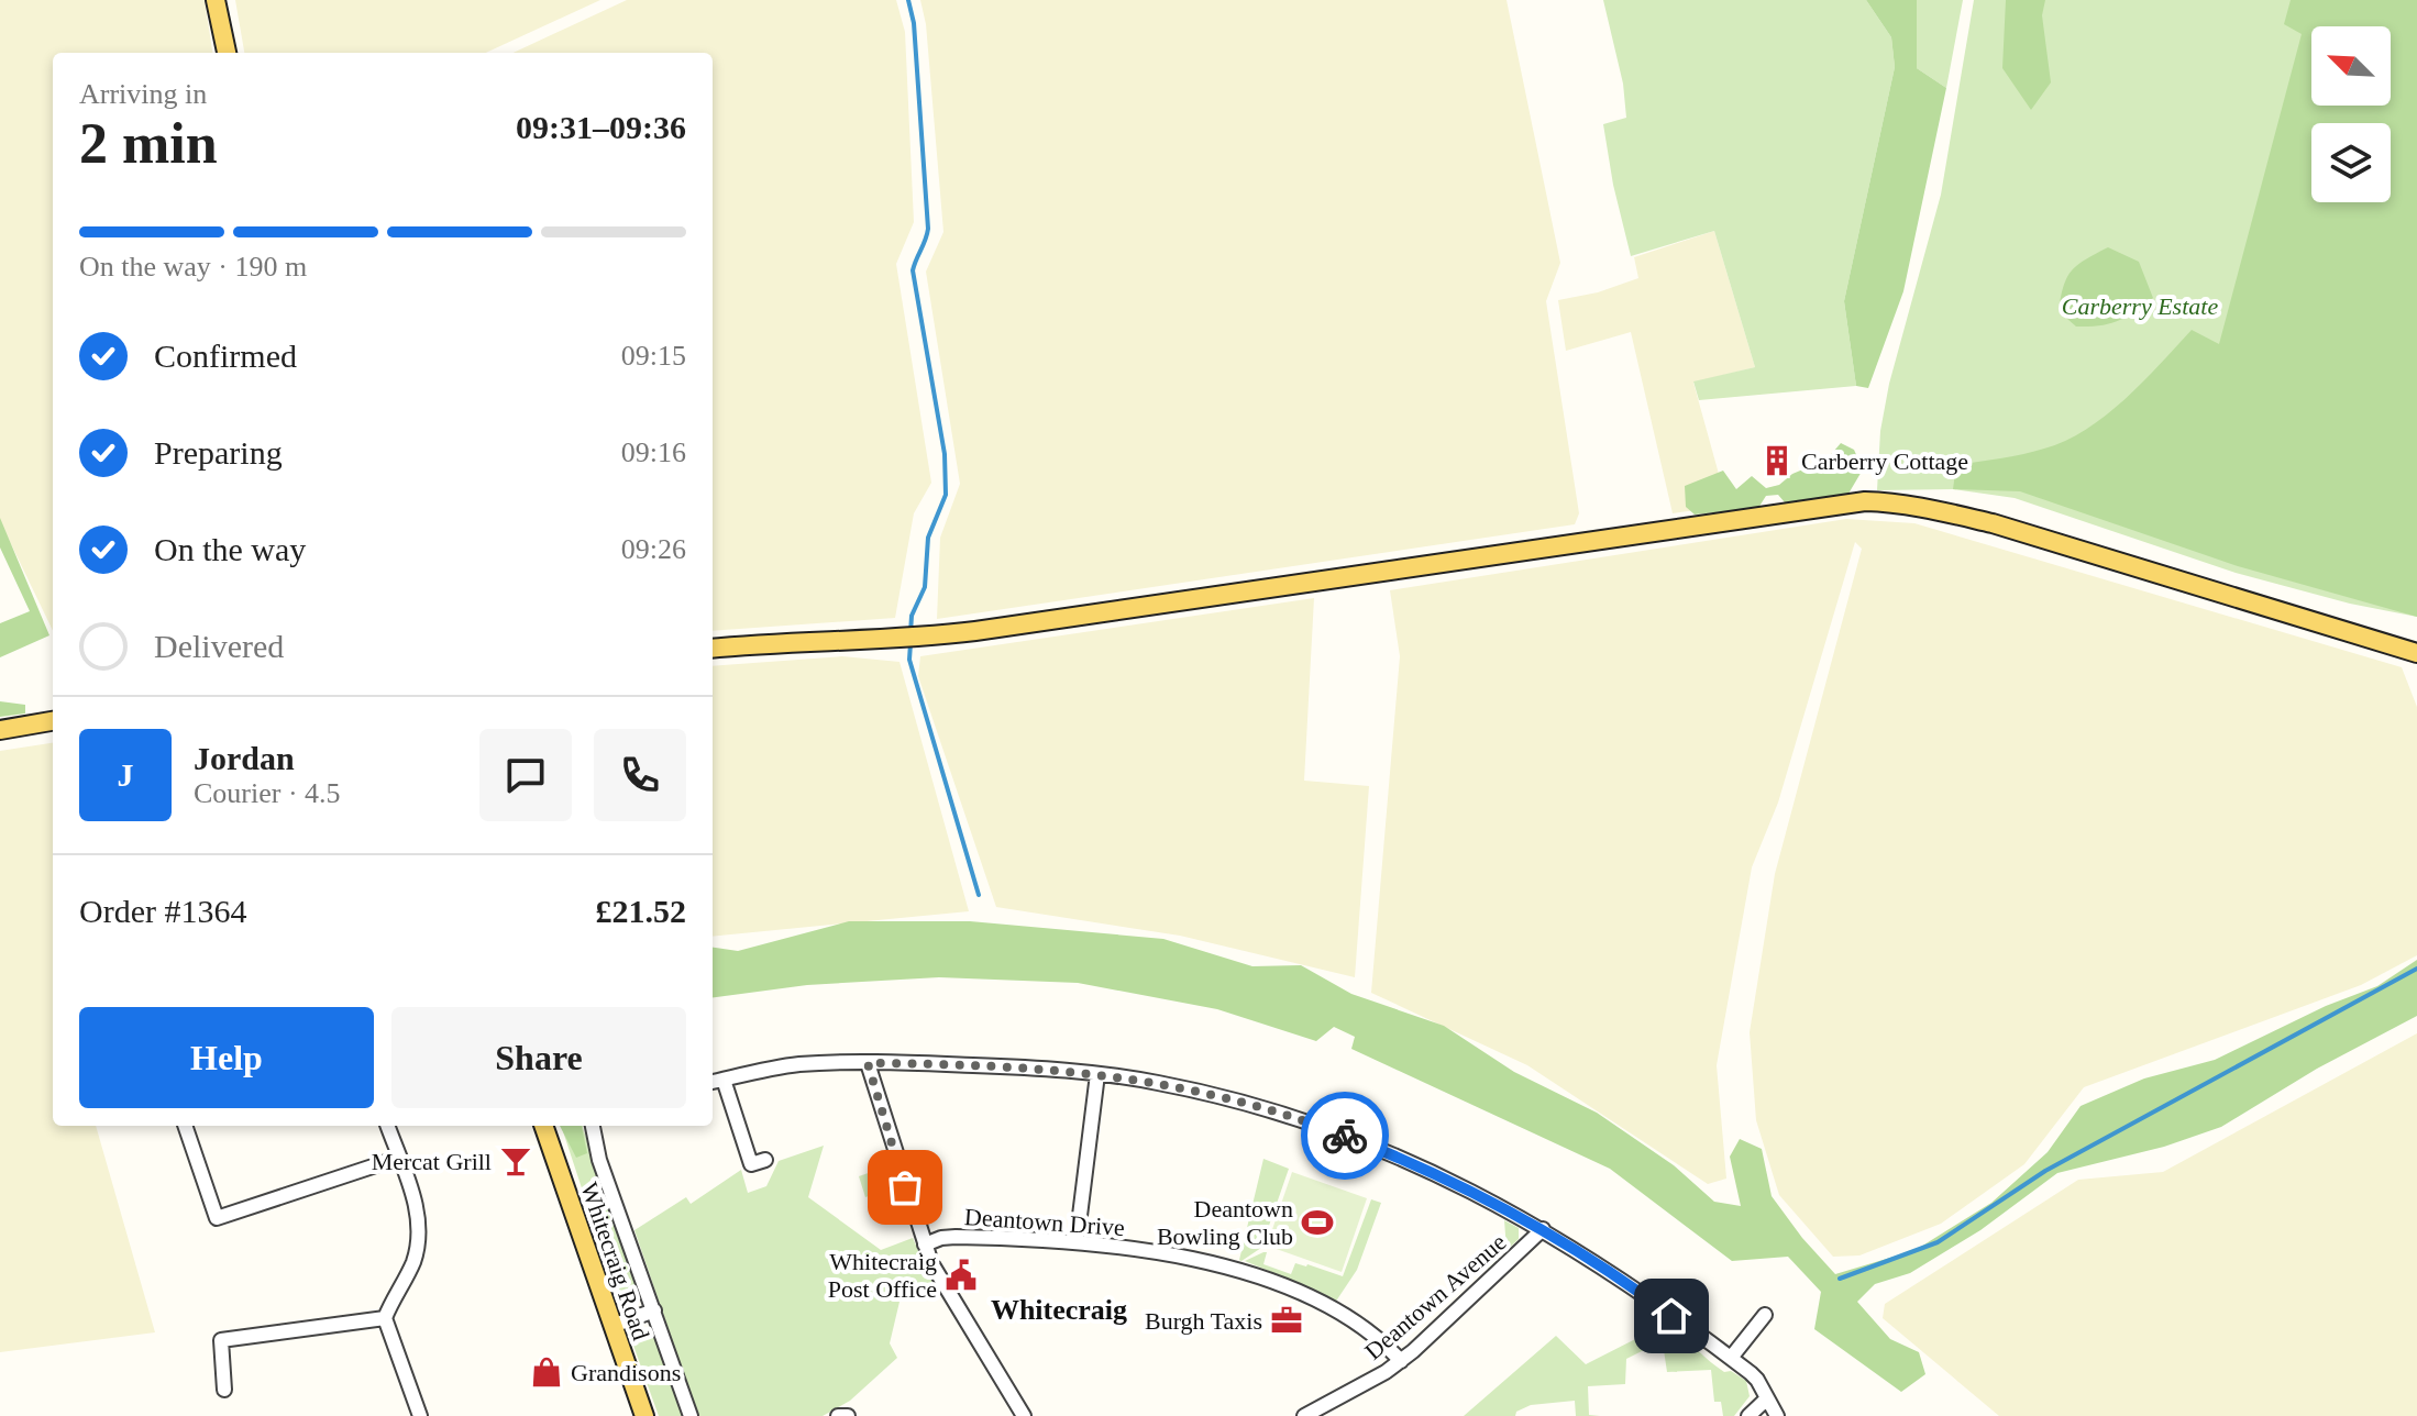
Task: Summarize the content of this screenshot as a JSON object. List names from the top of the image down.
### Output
{
  "streets": {
    "main road": ["Whitecraig Road"],
    "street": ["Deantown Drive", "Deantown Avenue"]
  },
  "crossings": [
    ["Deantown Drive", "Deantown Avenue"]
  ],
  "districts": ["Whitecraig"],
  "parks": ["Carberry Estate"],
  "places": {
    "building": ["Carberry Cottage"],
    "bar": ["Mercat Grill"],
    "sports": ["Deantown Bowling Club"],
    "public building": ["Whitecraig Post Office"],
    "office": ["Burgh Taxis"],
    "shop": ["Grandisons"]
  },
  "north": "top left",
  "page": {
    "heading": ["2 min", "Arriving in", "09:31–09:36"],
    "panel": [
      "Jordan",
      "Courier · 4.5",
      "Order #1364",
      "£21.52"
    ],
    "bar": "On the way · 190 m",
    "list": [
      ["Confirmed", "09:15"],
      ["Preparing", "09:16"],
      ["On the way", "09:26"],
      "Delivered"
    ],
    "round": "J",
    "buttons": ["Help", "Share"]
  }
}
